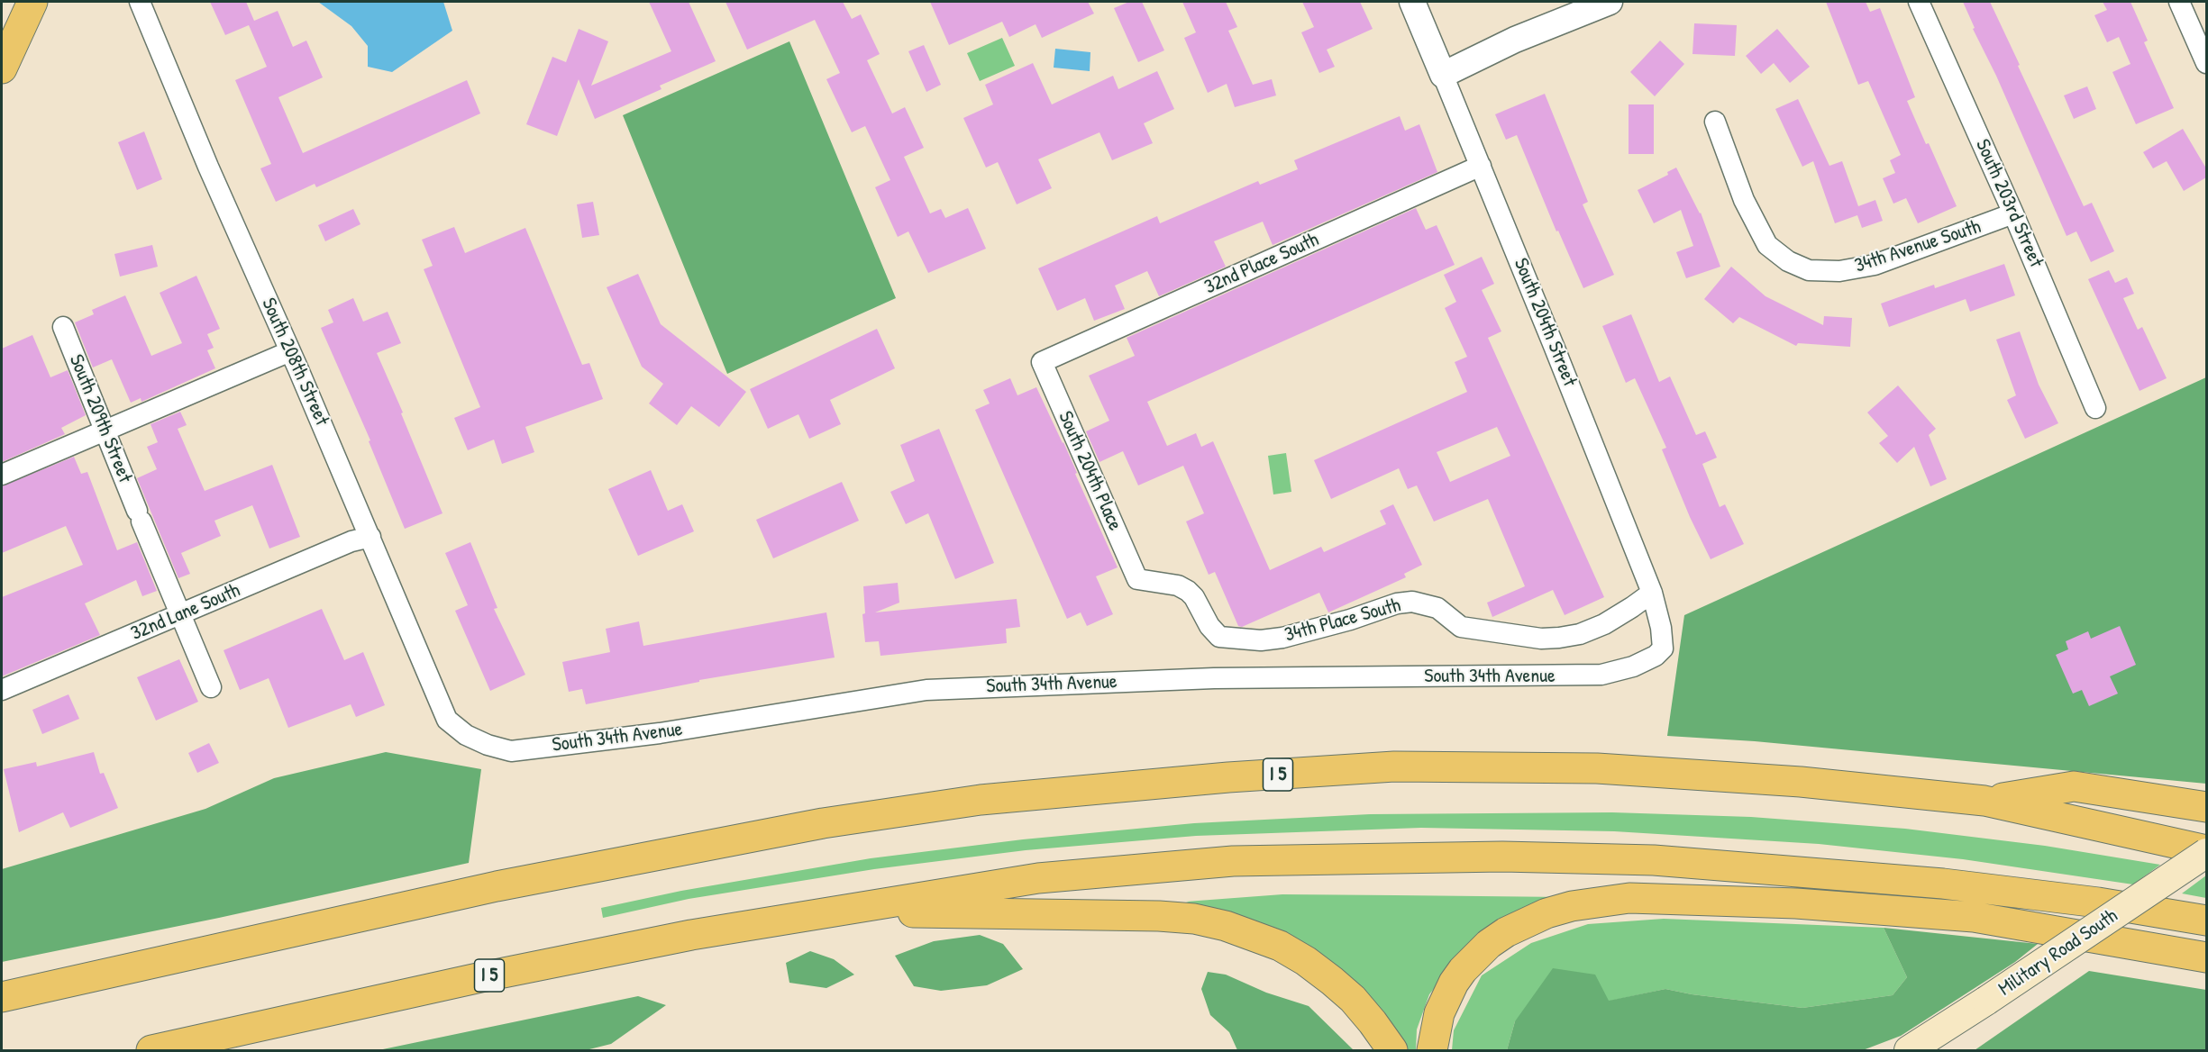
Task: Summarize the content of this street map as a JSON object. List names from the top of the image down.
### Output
{
  "streets": {
    "highway": ["I 5"],
    "main road": ["Military Road South"],
    "street": [
      "South 203rd Street",
      "34th Avenue South",
      "32nd Place South",
      "South 204th Street",
      "South 208th Street",
      "South 209th Street",
      "South 204th Place",
      "32nd Lane South",
      "34th Place South",
      "South 34th Avenue"
    ]
  },
  "crossings": [
    ["South 203rd Street", "34th Avenue South"],
    ["32nd Place South", "South 204th Street"],
    ["32nd Place South", "South 204th Place"],
    ["South 204th Street", "34th Place South"],
    ["South 204th Street", "South 34th Avenue"],
    ["South 208th Street", "32nd Lane South"],
    ["South 208th Street", "South 34th Avenue"],
    ["South 209th Street", "32nd Lane South"],
    ["South 204th Place", "34th Place South"],
    ["I 5", "Military Road South"]
  ]
}
